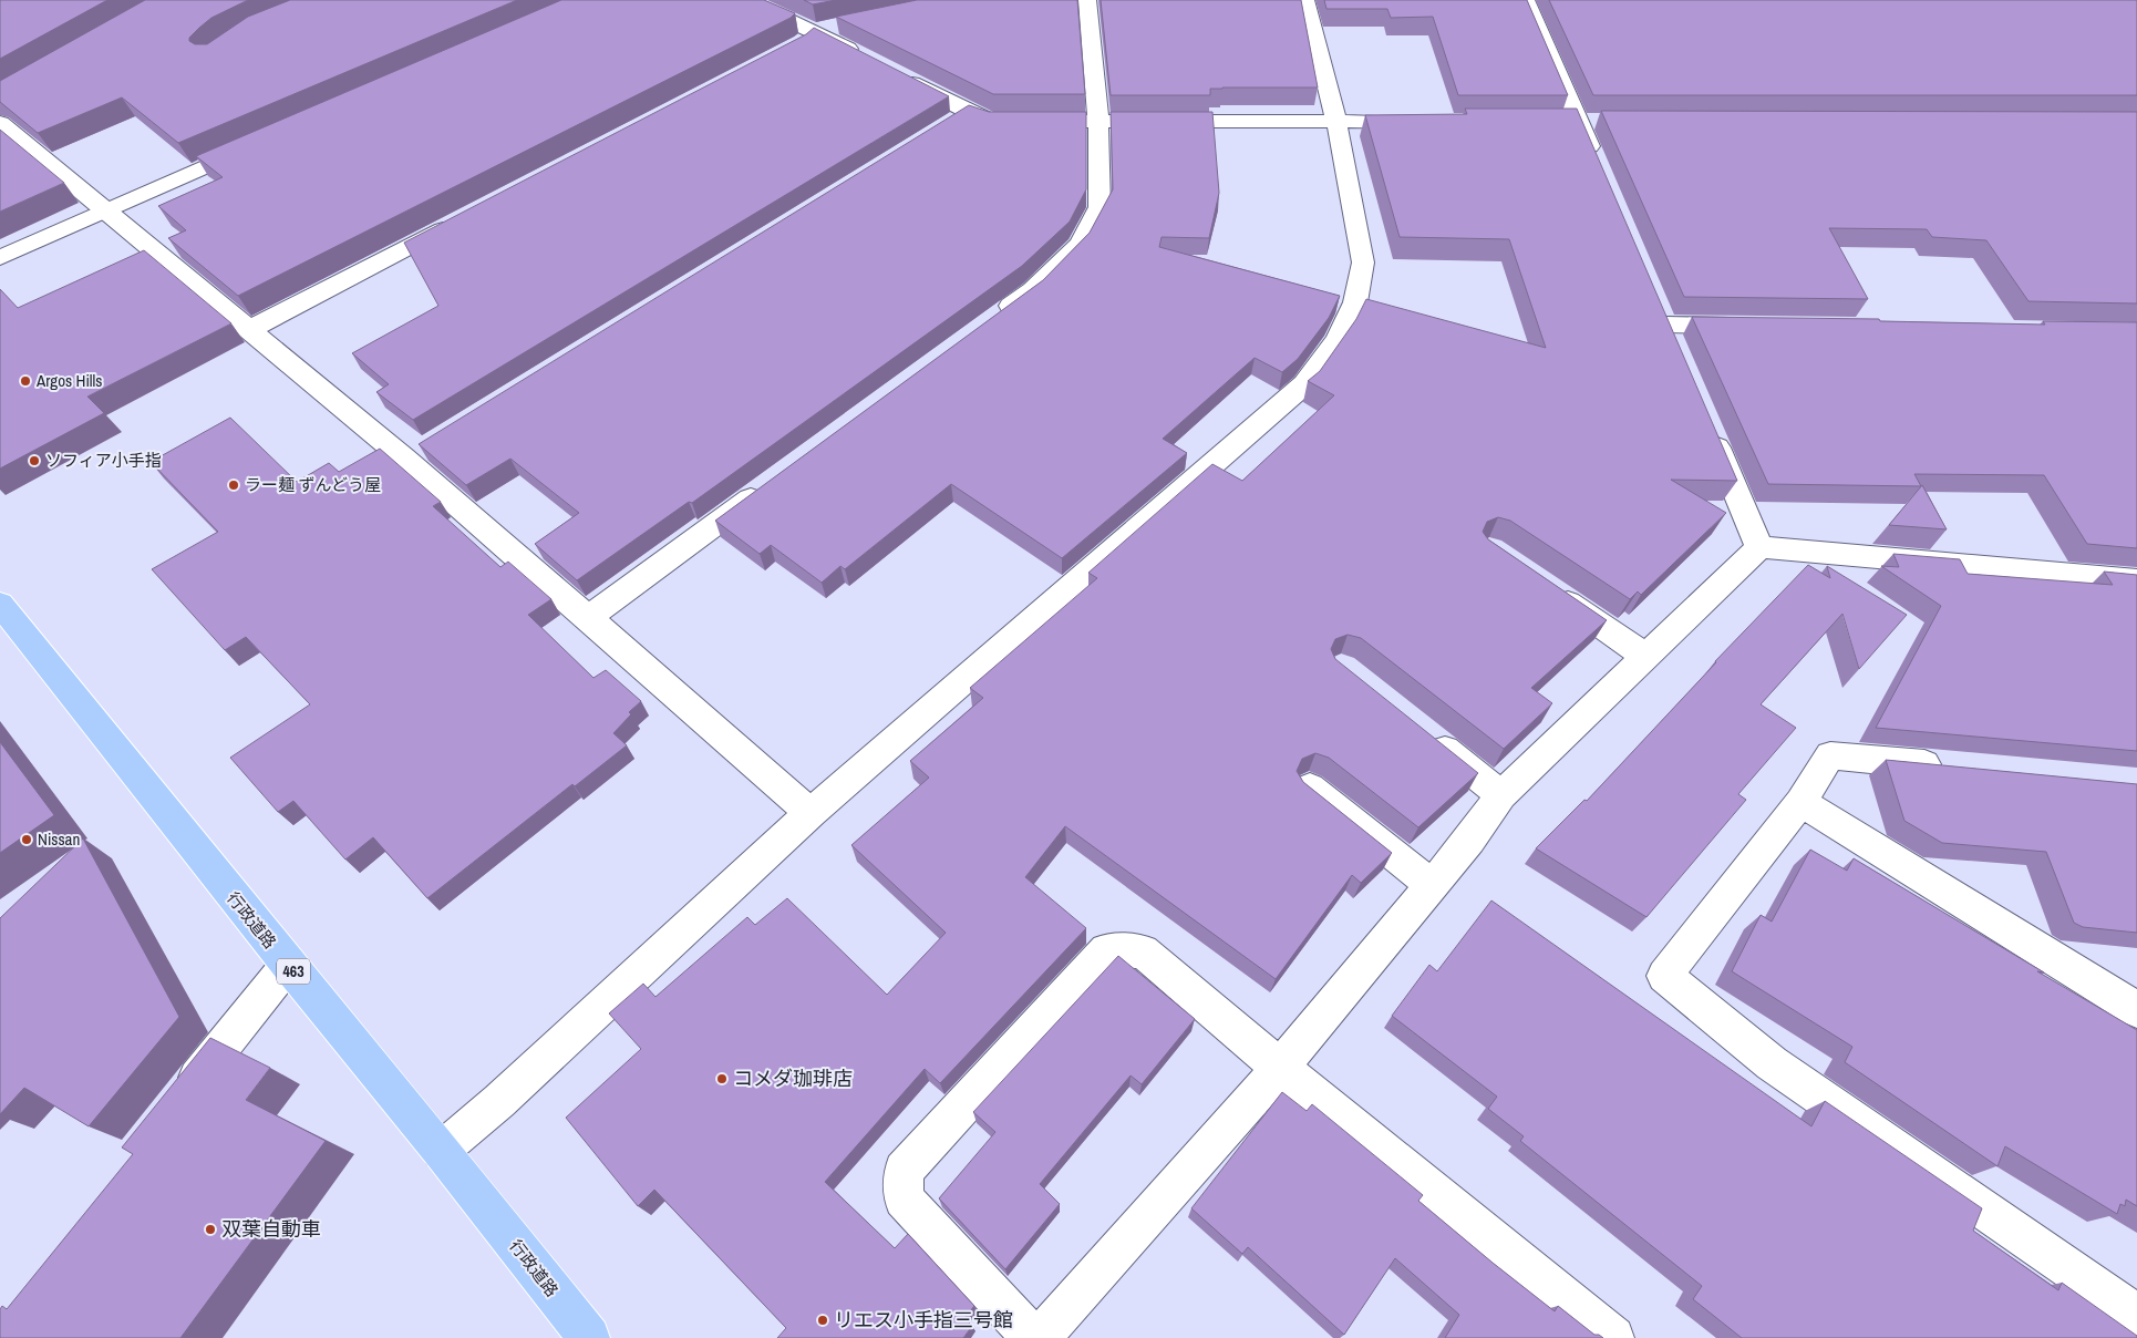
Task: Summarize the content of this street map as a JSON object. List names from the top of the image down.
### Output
{
  "streets": {
    "highway": ["行政道路", "463"]
  },
  "places": [
    "Argos Hills",
    "ソフィア小手指",
    "ラー麺 ずんどう屋",
    "Nissan",
    "コメダ珈琲店",
    "双葉自動車",
    "リエス小手指三号館"
  ]
}
